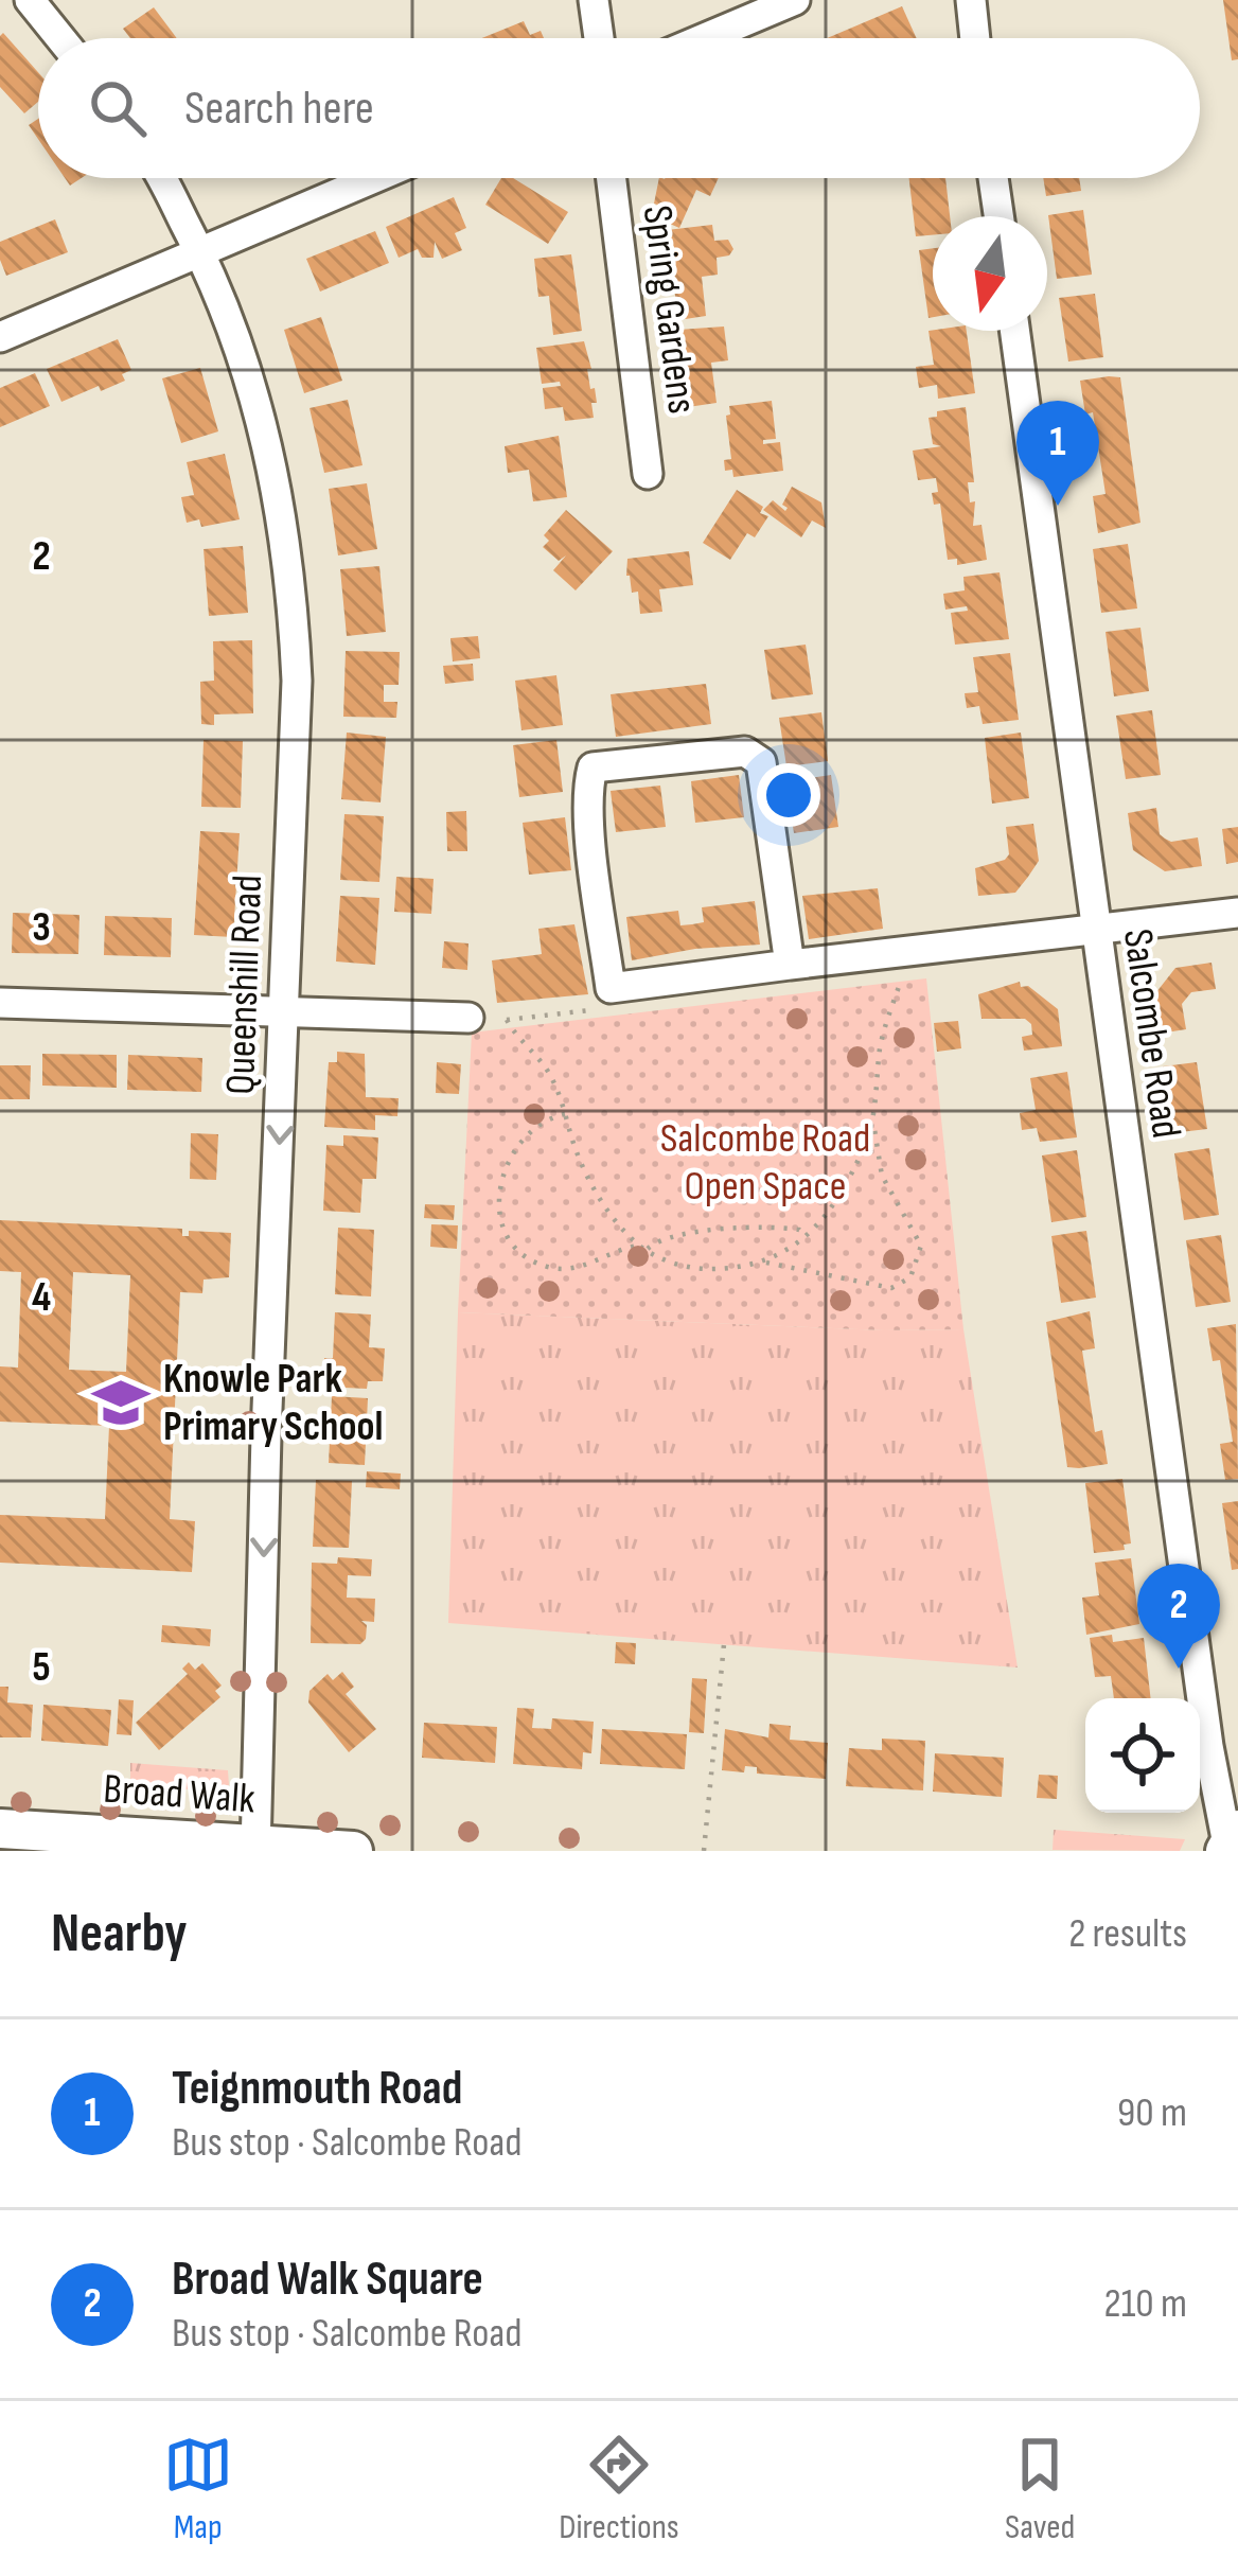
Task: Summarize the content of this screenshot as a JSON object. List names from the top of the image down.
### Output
{
  "streets": {
    "street": [
      "Spring Gardens",
      "Queenshill Road",
      "Salcombe Road",
      "Broad Walk"
    ]
  },
  "crossings": [
    ["Queenshill Road", "Broad Walk"]
  ],
  "one_way": ["Queenshill Road"],
  "parks": ["Salcombe Road Open Space"],
  "places": {
    "school or university": ["Knowle Park Primary School"]
  },
  "north": "bottom",
  "page": {
    "search": "Search here",
    "pins": ["1", "2"],
    "heading": ["Nearby", "2 results"],
    "list": [
      {
        "mark": "1",
        "name": "Teignmouth Road",
        "note": "Bus stop · Salcombe Road",
        "value": "90 m"
      },
      {
        "mark": "2",
        "name": "Broad Walk Square",
        "note": "Bus stop · Salcombe Road",
        "value": "210 m"
      }
    ],
    "nav": ["Map", "Directions", "Saved"]
  },
  "grid": {
    "rows": [
      "2",
      "3",
      "4",
      "5"
    ]
  }
}
